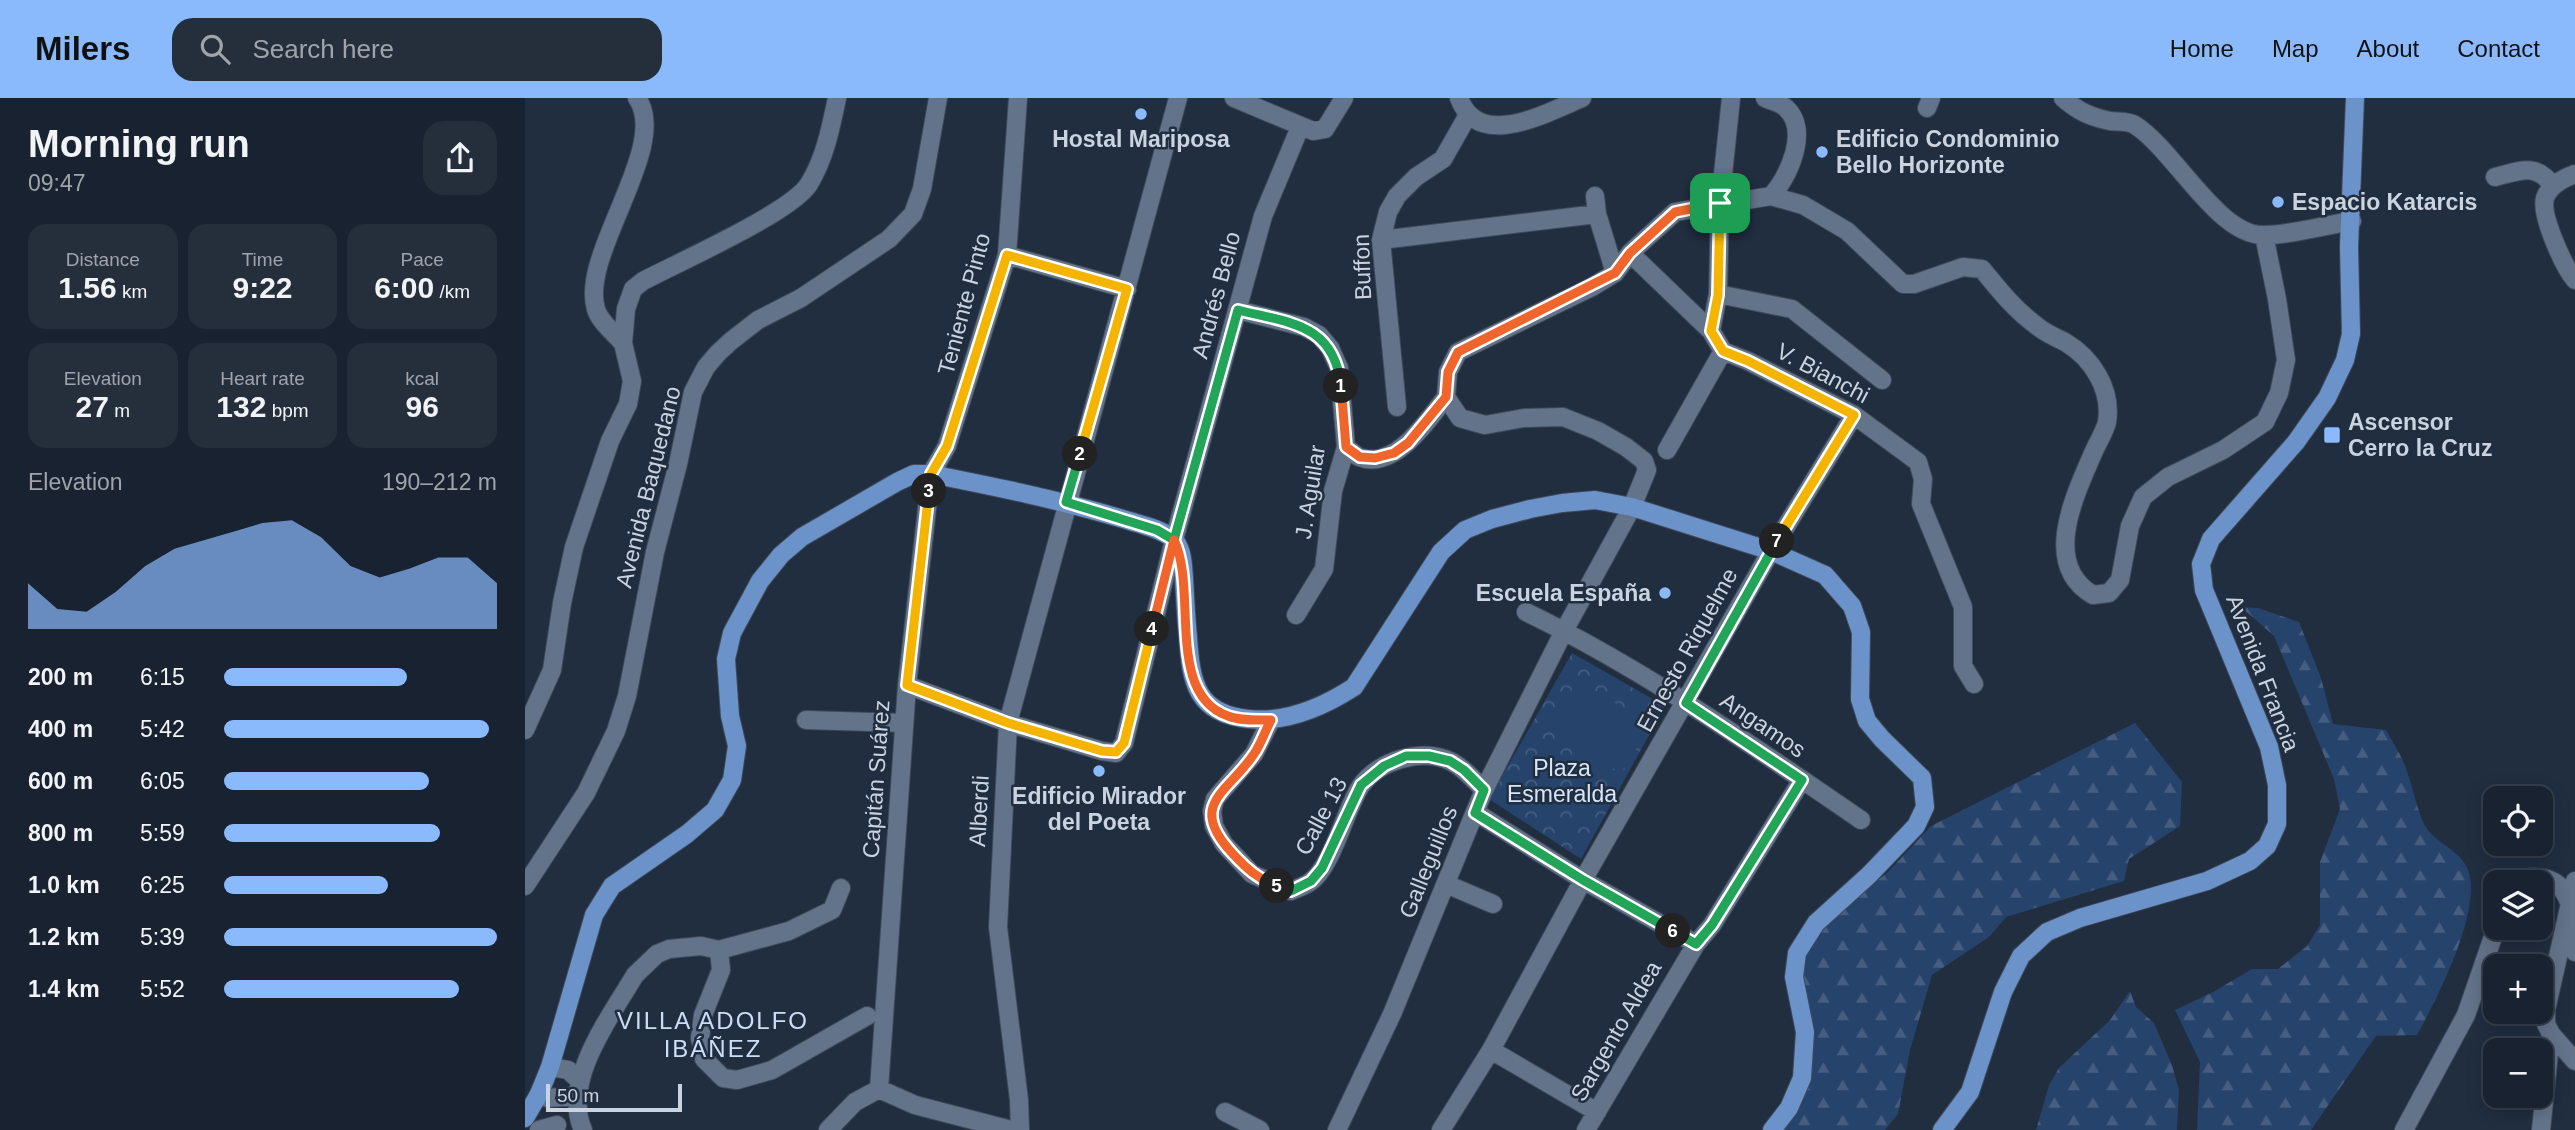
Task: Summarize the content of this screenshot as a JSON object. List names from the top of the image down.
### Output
{
  "streets": {
    "main road": ["Avenida Francia"],
    "street": [
      "Buffon",
      "Andrés Bello",
      "Teniente Pinto",
      "V. Bianchi",
      "Avenida Baquedano",
      "J. Aguilar",
      "Ernesto Riquelme",
      "Angamos",
      "Capitán Suárez",
      "Alberdi",
      "Calle 13",
      "Galleguillos",
      "Sargento Aldea"
    ]
  },
  "crossings": [
    ["Andrés Bello", "J. Aguilar"],
    ["Andrés Bello", "Alberdi"],
    ["Teniente Pinto", "Capitán Suárez"],
    ["V. Bianchi", "Ernesto Riquelme"],
    ["Ernesto Riquelme", "Angamos"],
    ["Angamos", "Galleguillos"],
    ["Angamos", "Sargento Aldea"],
    ["Calle 13", "Galleguillos"]
  ],
  "districts": ["VILLA ADOLFO IBÁÑEZ"],
  "parks": ["Plaza Esmeralda"],
  "places": {
    "other": [
      "Hostal Mariposa",
      "Edificio Condominio Bello Horizonte",
      "Espacio Katarcis",
      "Escuela España",
      "Edificio Mirador del Poeta"
    ],
    "transit": ["Ascensor Cerro la Cruz"]
  },
  "scale_bar": "50 m",
  "page": {
    "header": "Milers",
    "search": "Search here",
    "nav": [
      "Home",
      "Map",
      "About",
      "Contact"
    ],
    "heading": ["Morning run", "09:47"],
    "stats": [
      ["Distance", "1.56 km"],
      ["Time", "9:22"],
      ["Pace", "6:00 /km"],
      ["Elevation", "27 m"],
      ["Heart rate", "132 bpm"],
      ["kcal", "96"]
    ],
    "pins": [
      "1",
      "2",
      "3",
      "7",
      "4",
      "5",
      "6"
    ],
    "chart": ["Elevation", "190–212 m"],
    "list": [
      {
        "name": "200 m",
        "note": "6:15"
      },
      {
        "name": "400 m",
        "note": "5:42"
      },
      {
        "name": "600 m",
        "note": "6:05"
      },
      {
        "name": "800 m",
        "note": "5:59"
      },
      {
        "name": "1.0 km",
        "note": "6:25"
      },
      {
        "name": "1.2 km",
        "note": "5:39"
      },
      {
        "name": "1.4 km",
        "note": "5:52"
      }
    ],
    "map_buttons": ["+", "−"],
    "scale": "50 m"
  }
}
